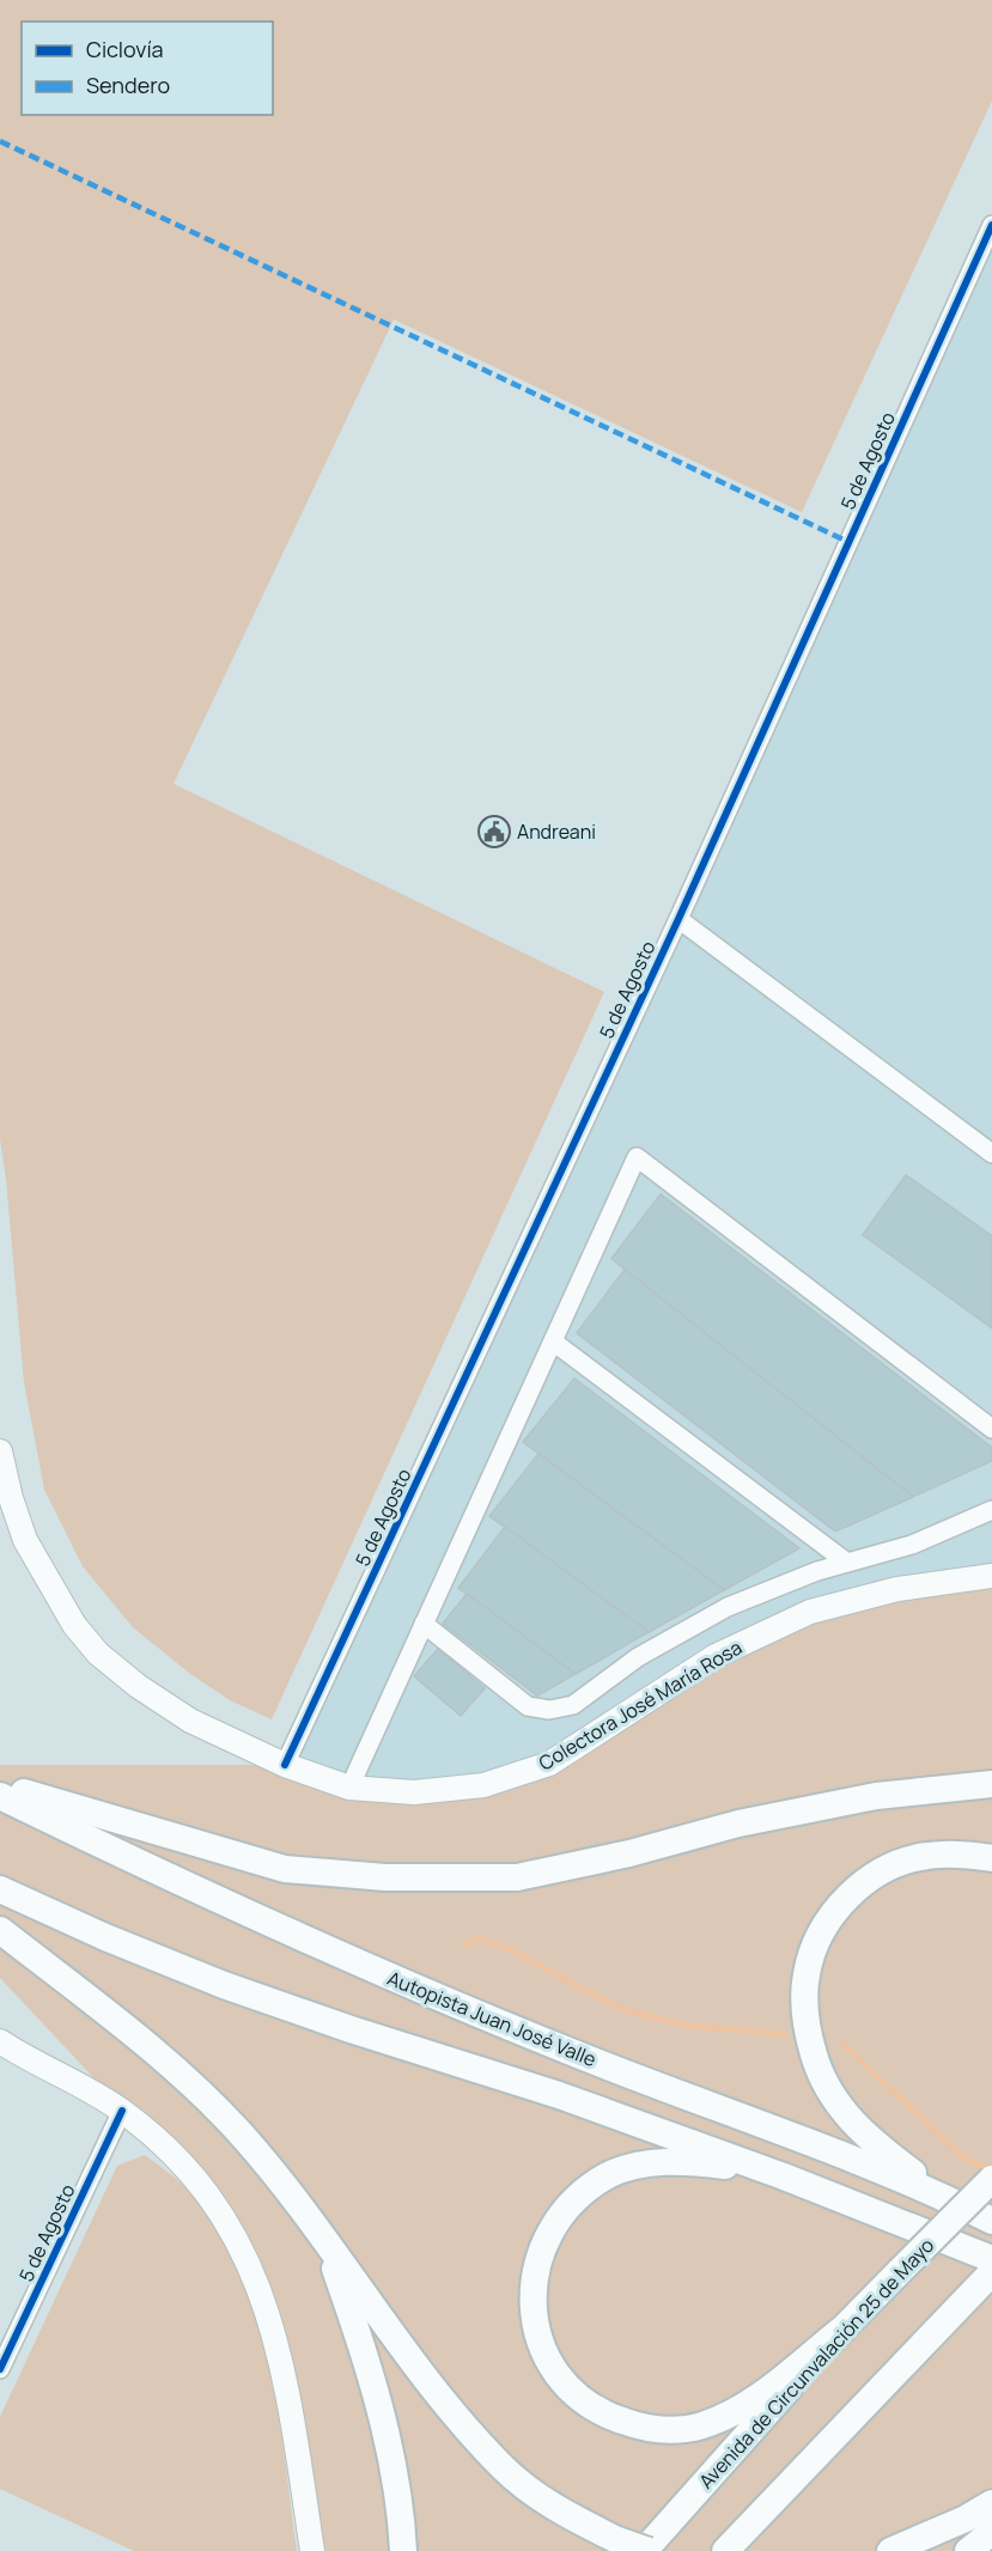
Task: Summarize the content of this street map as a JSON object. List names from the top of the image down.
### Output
{
  "streets": {
    "highway": ["Autopista Juan José Valle", "Avenida de Circunvalación 25 de Mayo"],
    "main road": ["Colectora José María Rosa"],
    "street": ["5 de Agosto"]
  },
  "crossings": [
    ["5 de Agosto", "Colectora José María Rosa"]
  ],
  "places": {
    "public building": ["Andreani"]
  },
  "legend": ["Ciclovía", "Sendero"]
}
